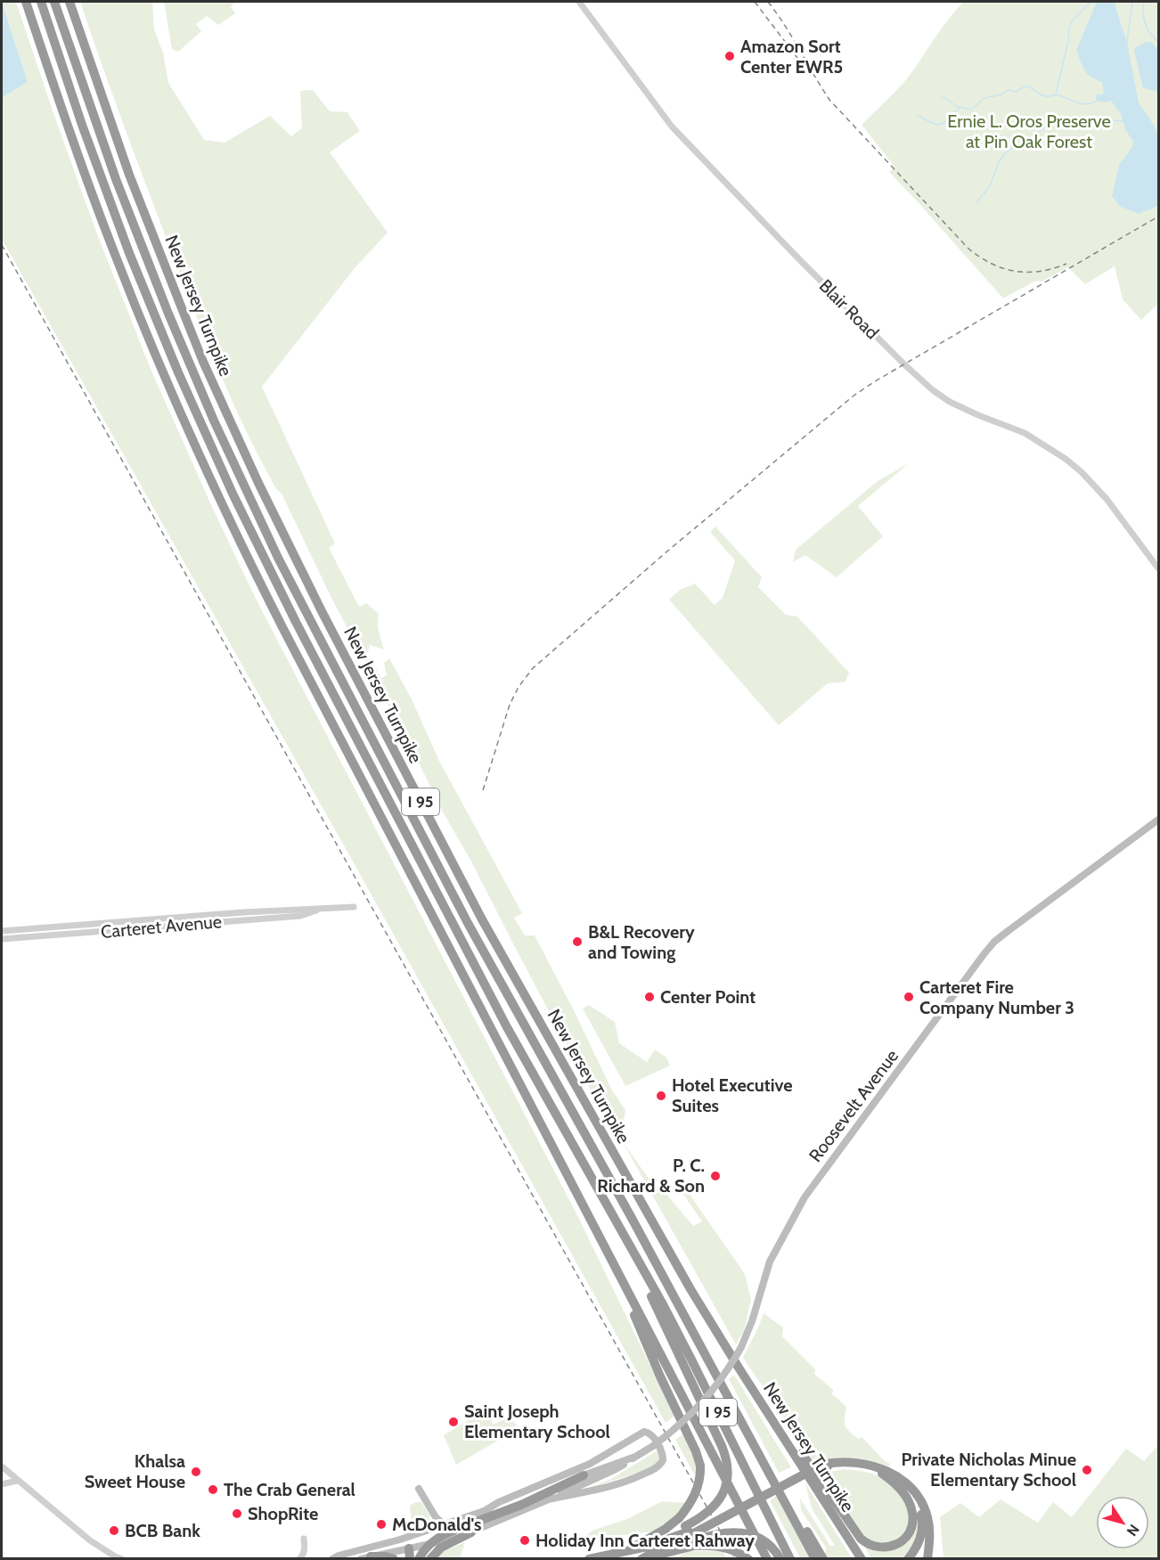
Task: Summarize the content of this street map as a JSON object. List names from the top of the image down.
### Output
{
  "streets": {
    "highway": ["New Jersey Turnpike", "I 95"],
    "main road": ["Roosevelt Avenue"],
    "street": ["Blair Road", "Carteret Avenue"]
  },
  "parks": ["Ernie L. Oros Preserve at Pin Oak Forest"],
  "places": [
    "Amazon Sort Center EWR5",
    "B&L Recovery and Towing",
    "Center Point",
    "Carteret Fire Company Number 3",
    "Hotel Executive Suites",
    "P. C. Richard & Son",
    "Saint Joseph Elementary School",
    "Private Nicholas Minue Elementary School",
    "Khalsa Sweet House",
    "The Crab General",
    "ShopRite",
    "McDonald's",
    "BCB Bank",
    "Holiday Inn Carteret Rahway"
  ],
  "north": "bottom right"
}
